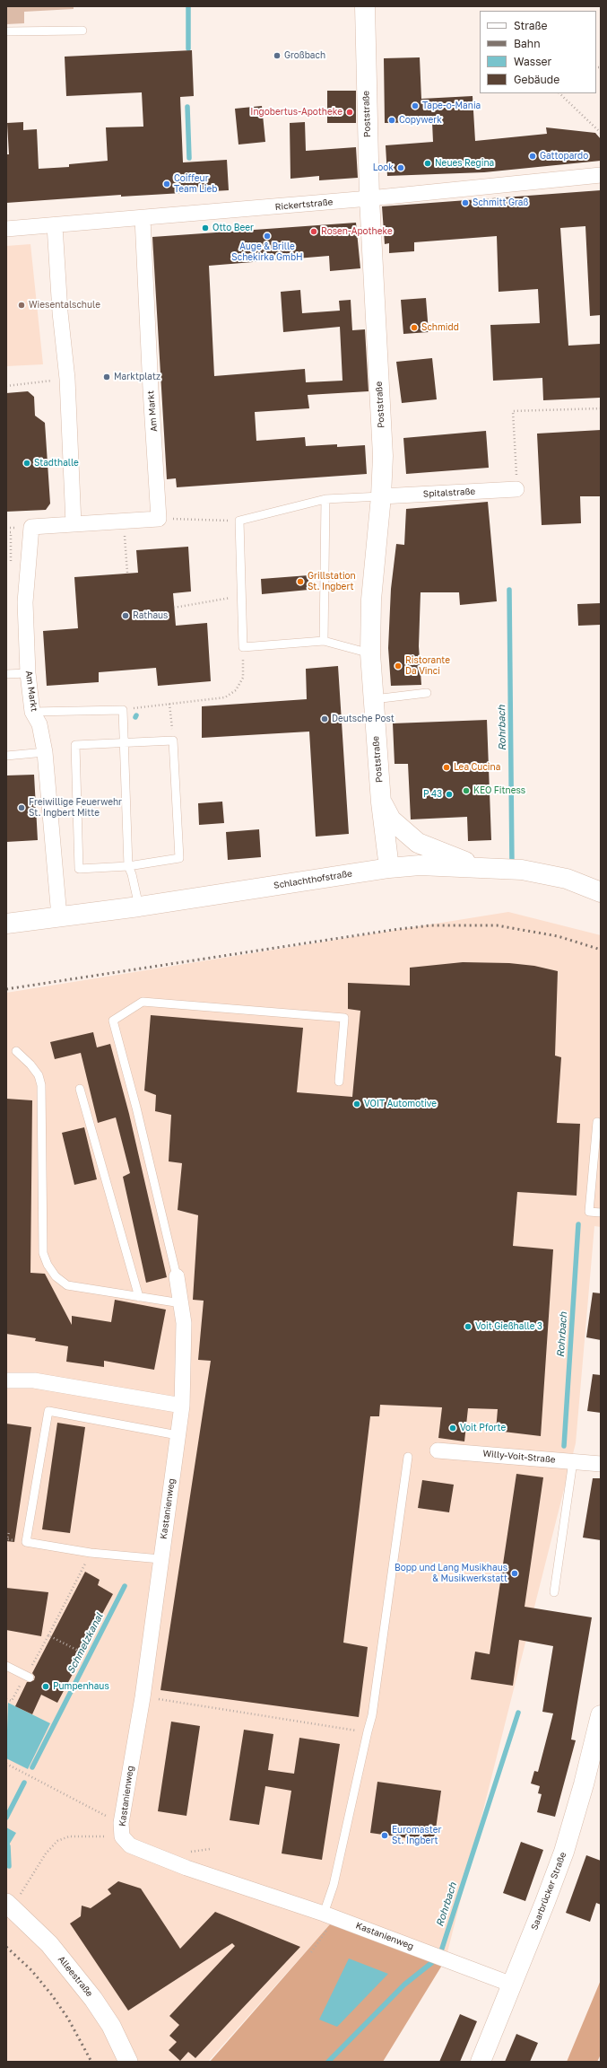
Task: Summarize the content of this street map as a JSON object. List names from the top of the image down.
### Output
{
  "streets": {
    "main road": ["Poststraße", "Schlachthofstraße", "Saarbrücker Straße"],
    "street": [
      "Rickertstraße",
      "Am Markt",
      "Spitalstraße",
      "Willy-Voit-Straße",
      "Kastanienweg",
      "Alleestraße"
    ]
  },
  "crossings": [
    ["Poststraße", "Rickertstraße"],
    ["Poststraße", "Spitalstraße"],
    ["Poststraße", "Schlachthofstraße"],
    ["Rickertstraße", "Am Markt"],
    ["Am Markt", "Schlachthofstraße"],
    ["Kastanienweg", "Saarbrücker Straße"]
  ],
  "water": ["Rohrbach", "Schmelzkanal"],
  "places": [
    "Großbach",
    "Tape-o-Mania",
    "Ingobertus-Apotheke",
    "Copywerk",
    "Gattopardo",
    "Neues Regina",
    "Look",
    "Coiffeur Team Lieb",
    "Schmitt Graß",
    "Otto Beer",
    "Rosen-Apotheke",
    "Auge & Brille Schekirka GmbH",
    "Wiesentalschule",
    "Schmidd",
    "Marktplatz",
    "Stadthalle",
    "Grillstation St. Ingbert",
    "Rathaus",
    "Ristorante Da Vinci",
    "Deutsche Post",
    "Lea Cucina",
    "KEO Fitness",
    "P 43",
    "Freiwillige Feuerwehr St. Ingbert Mitte",
    "VOIT Automotive",
    "Voit Gießhalle 3",
    "Voit Pforte",
    "Bopp und Lang Musikhaus & Musikwerkstatt",
    "Pumpenhaus",
    "Euromaster St. Ingbert"
  ],
  "legend": [
    "Straße",
    "Bahn",
    "Wasser",
    "Gebäude"
  ]
}
